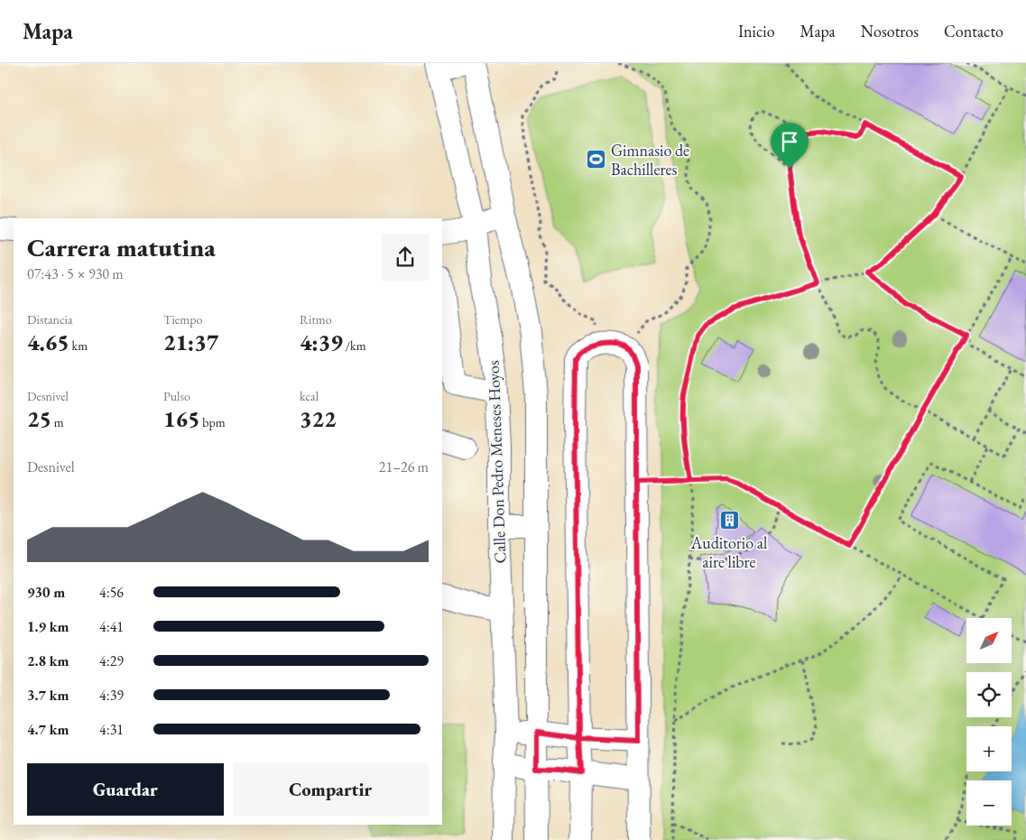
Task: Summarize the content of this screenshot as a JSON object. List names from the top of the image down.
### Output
{
  "streets": {
    "street": ["Calle Don Pedro Meneses Hoyos"]
  },
  "places": {
    "sports": ["Gimnasio de Bachilleres"],
    "building": ["Auditorio al aire libre"]
  },
  "north": "top right",
  "page": {
    "header": "Mapa",
    "nav": [
      "Inicio",
      "Mapa",
      "Nosotros",
      "Contacto"
    ],
    "heading": ["Carrera matutina", "07:43 · 5 × 930 m"],
    "stats": [
      ["Distancia", "4.65 km"],
      ["Tiempo", "21:37"],
      ["Ritmo", "4:39 /km"],
      ["Desnivel", "25 m"],
      ["Pulso", "165 bpm"],
      ["kcal", "322"]
    ],
    "chart": ["Desnivel", "21–26 m"],
    "list": [
      {
        "name": "930 m",
        "note": "4:56"
      },
      {
        "name": "1.9 km",
        "note": "4:41"
      },
      {
        "name": "2.8 km",
        "note": "4:29"
      },
      {
        "name": "3.7 km",
        "note": "4:39"
      },
      {
        "name": "4.7 km",
        "note": "4:31"
      }
    ],
    "map_buttons": ["+", "−"],
    "buttons": ["Guardar", "Compartir"]
  }
}
